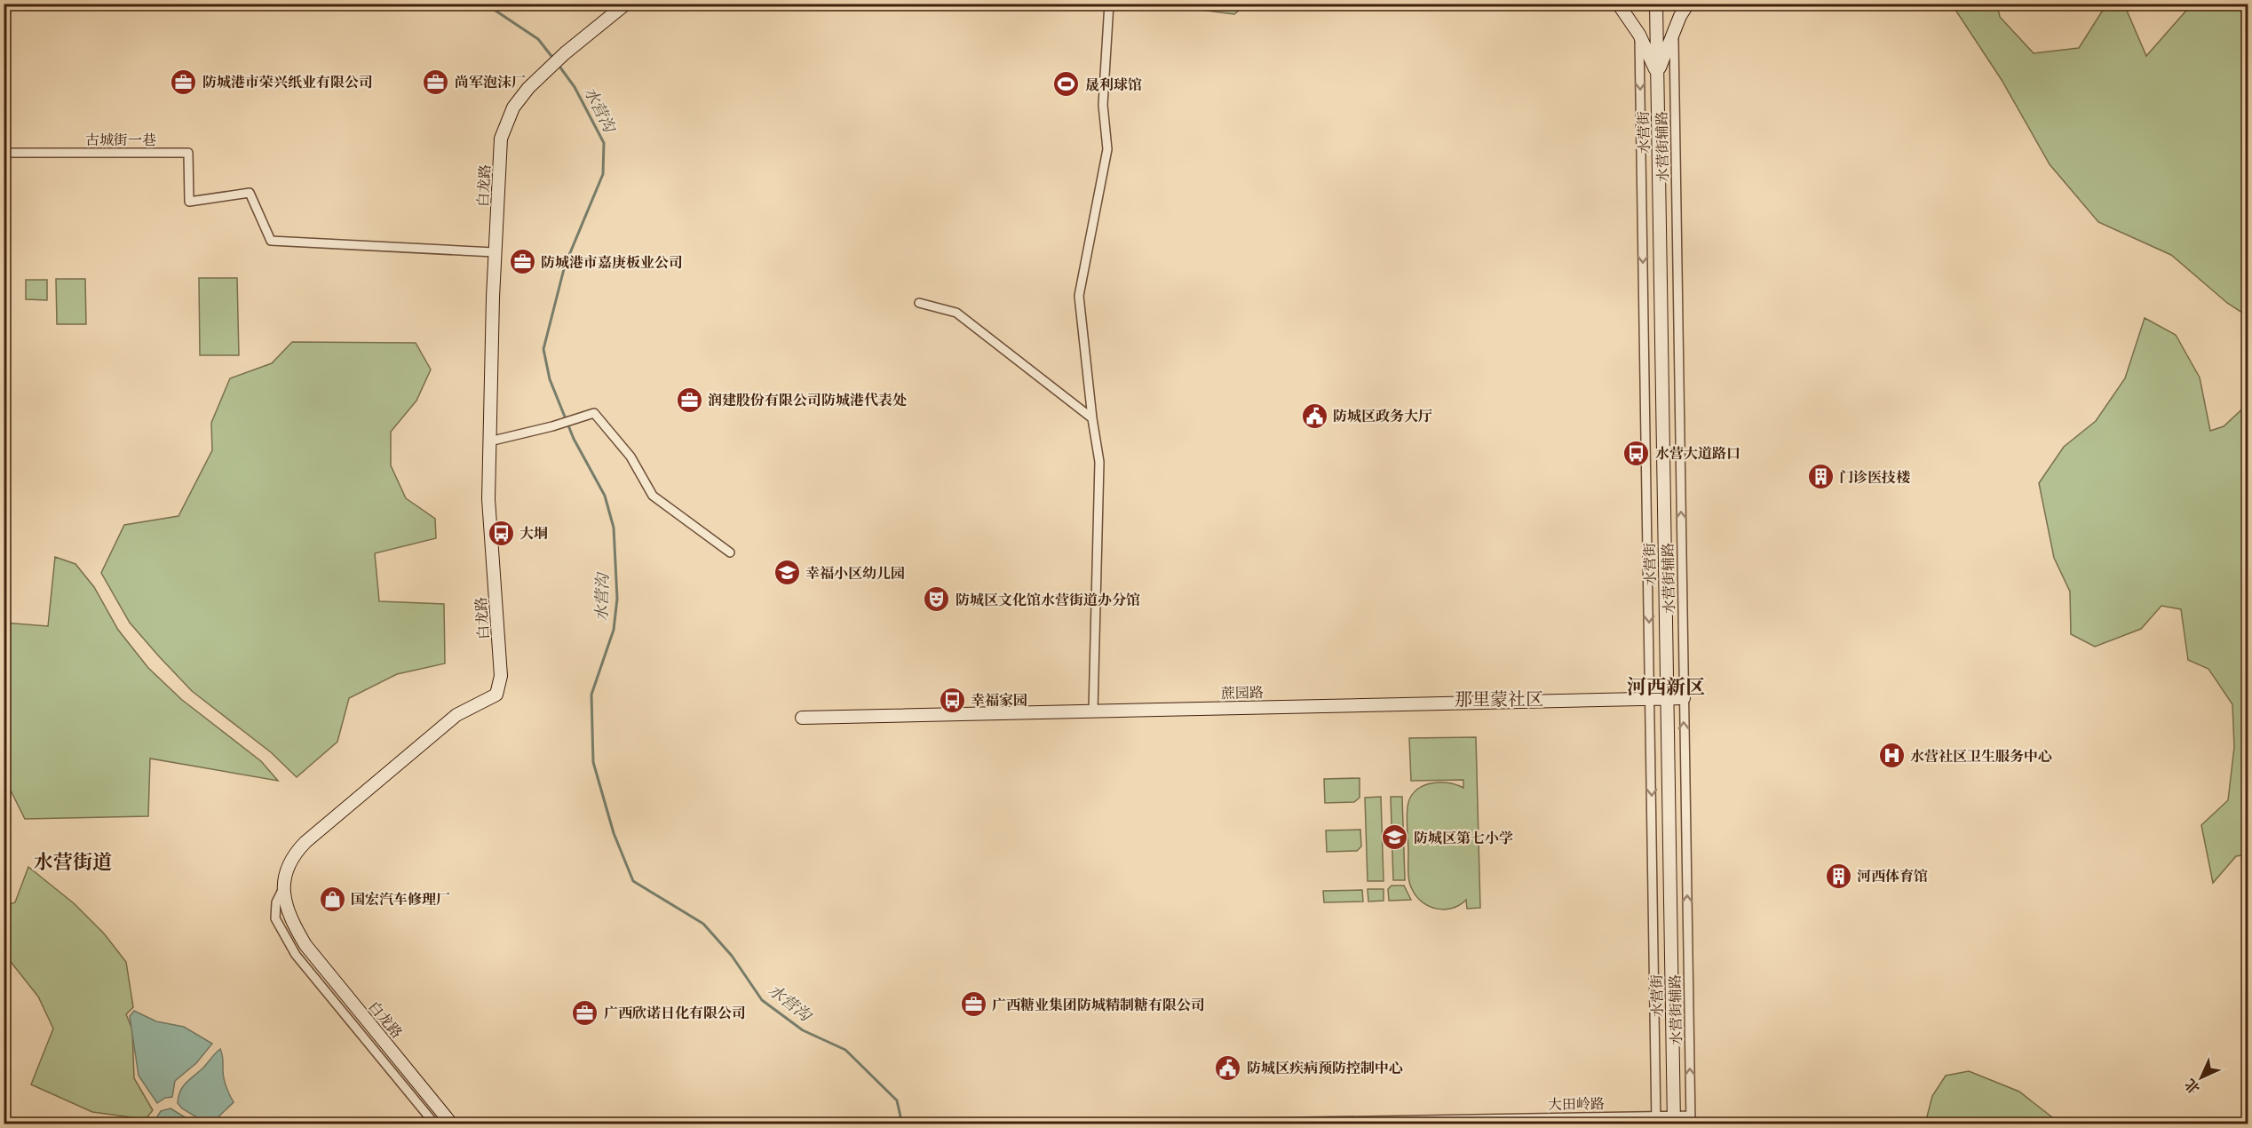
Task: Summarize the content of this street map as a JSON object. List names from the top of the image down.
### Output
{
  "streets": {
    "street": [
      "水营街",
      "古城街一巷",
      "水营街辅路",
      "白龙路",
      "蔗园路",
      "大田岭路"
    ]
  },
  "crossings": [
    ["水营街", "蔗园路"],
    ["水营街", "大田岭路"],
    ["古城街一巷", "白龙路"],
    ["水营街辅路", "蔗园路"],
    ["水营街辅路", "大田岭路"]
  ],
  "districts": ["河西新区", "那里蒙社区", "水营街道"],
  "water": ["水营沟"],
  "places": {
    "office": [
      "防城港市荣兴纸业有限公司",
      "尚军泡沫厂",
      "防城港市嘉庚板业公司",
      "润建股份有限公司防城港代表处",
      "广西糖业集团防城精制糖有限公司",
      "广西欣诺日化有限公司"
    ],
    "sports": ["晟利球馆"],
    "public building": ["防城区政务大厅", "防城区疾病预防控制中心"],
    "bus stop": ["水营大道路口", "大垌", "幸福家园"],
    "building": ["门诊医技楼", "河西体育馆"],
    "school or university": ["幸福小区幼儿园", "防城区第七小学"],
    "theatre": ["防城区文化馆水营街道办分馆"],
    "hospital": ["水营社区卫生服务中心"],
    "shop": ["国宏汽车修理厂"]
  },
  "north": "bottom left"
}
